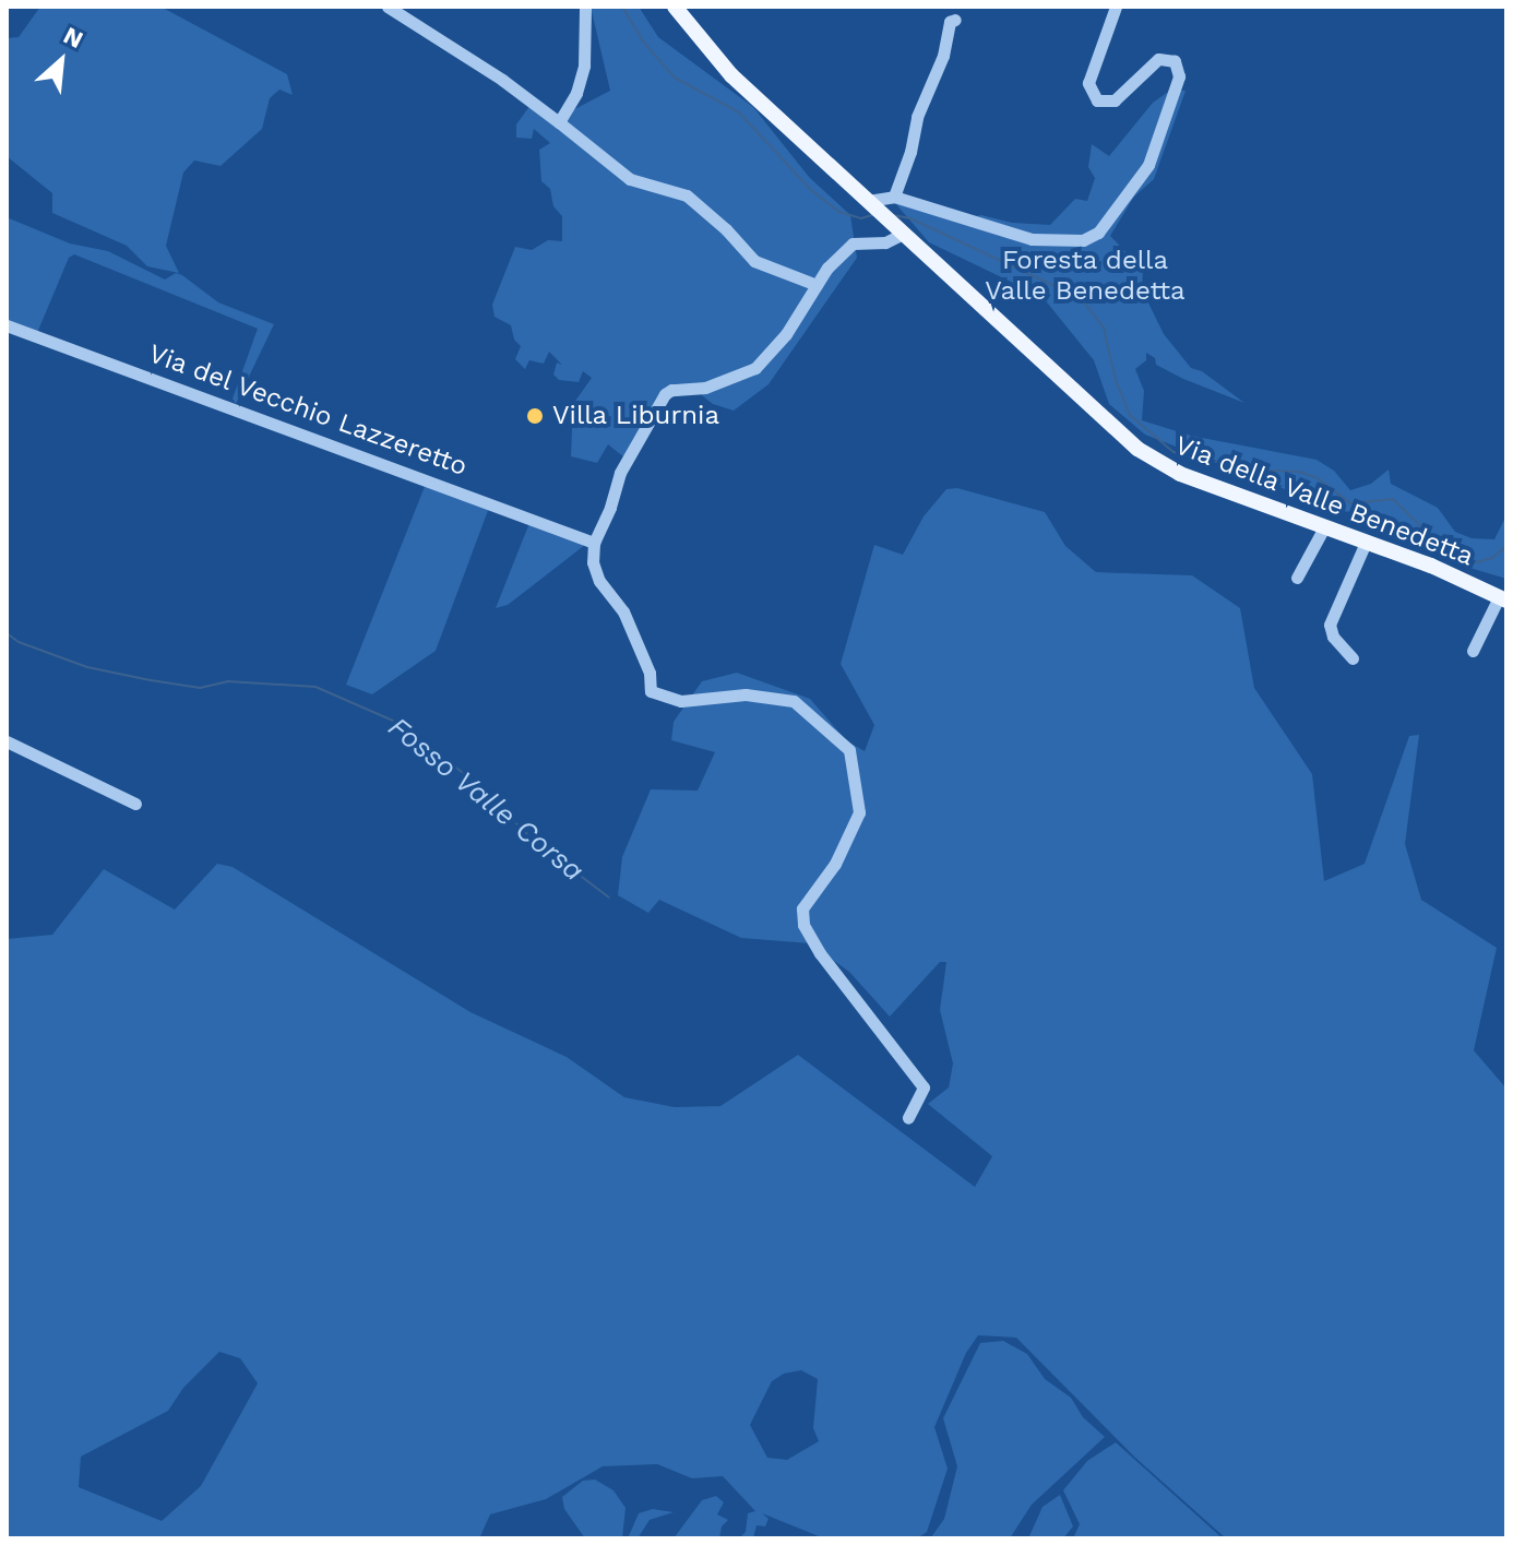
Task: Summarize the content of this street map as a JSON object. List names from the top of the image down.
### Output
{
  "streets": {
    "main road": ["Via della Valle Benedetta"],
    "street": ["Via del Vecchio Lazzeretto"]
  },
  "water": ["Fosso Valle Corsa"],
  "parks": ["Foresta della Valle Benedetta"],
  "places": ["Villa Liburnia"],
  "north": "top right"
}
